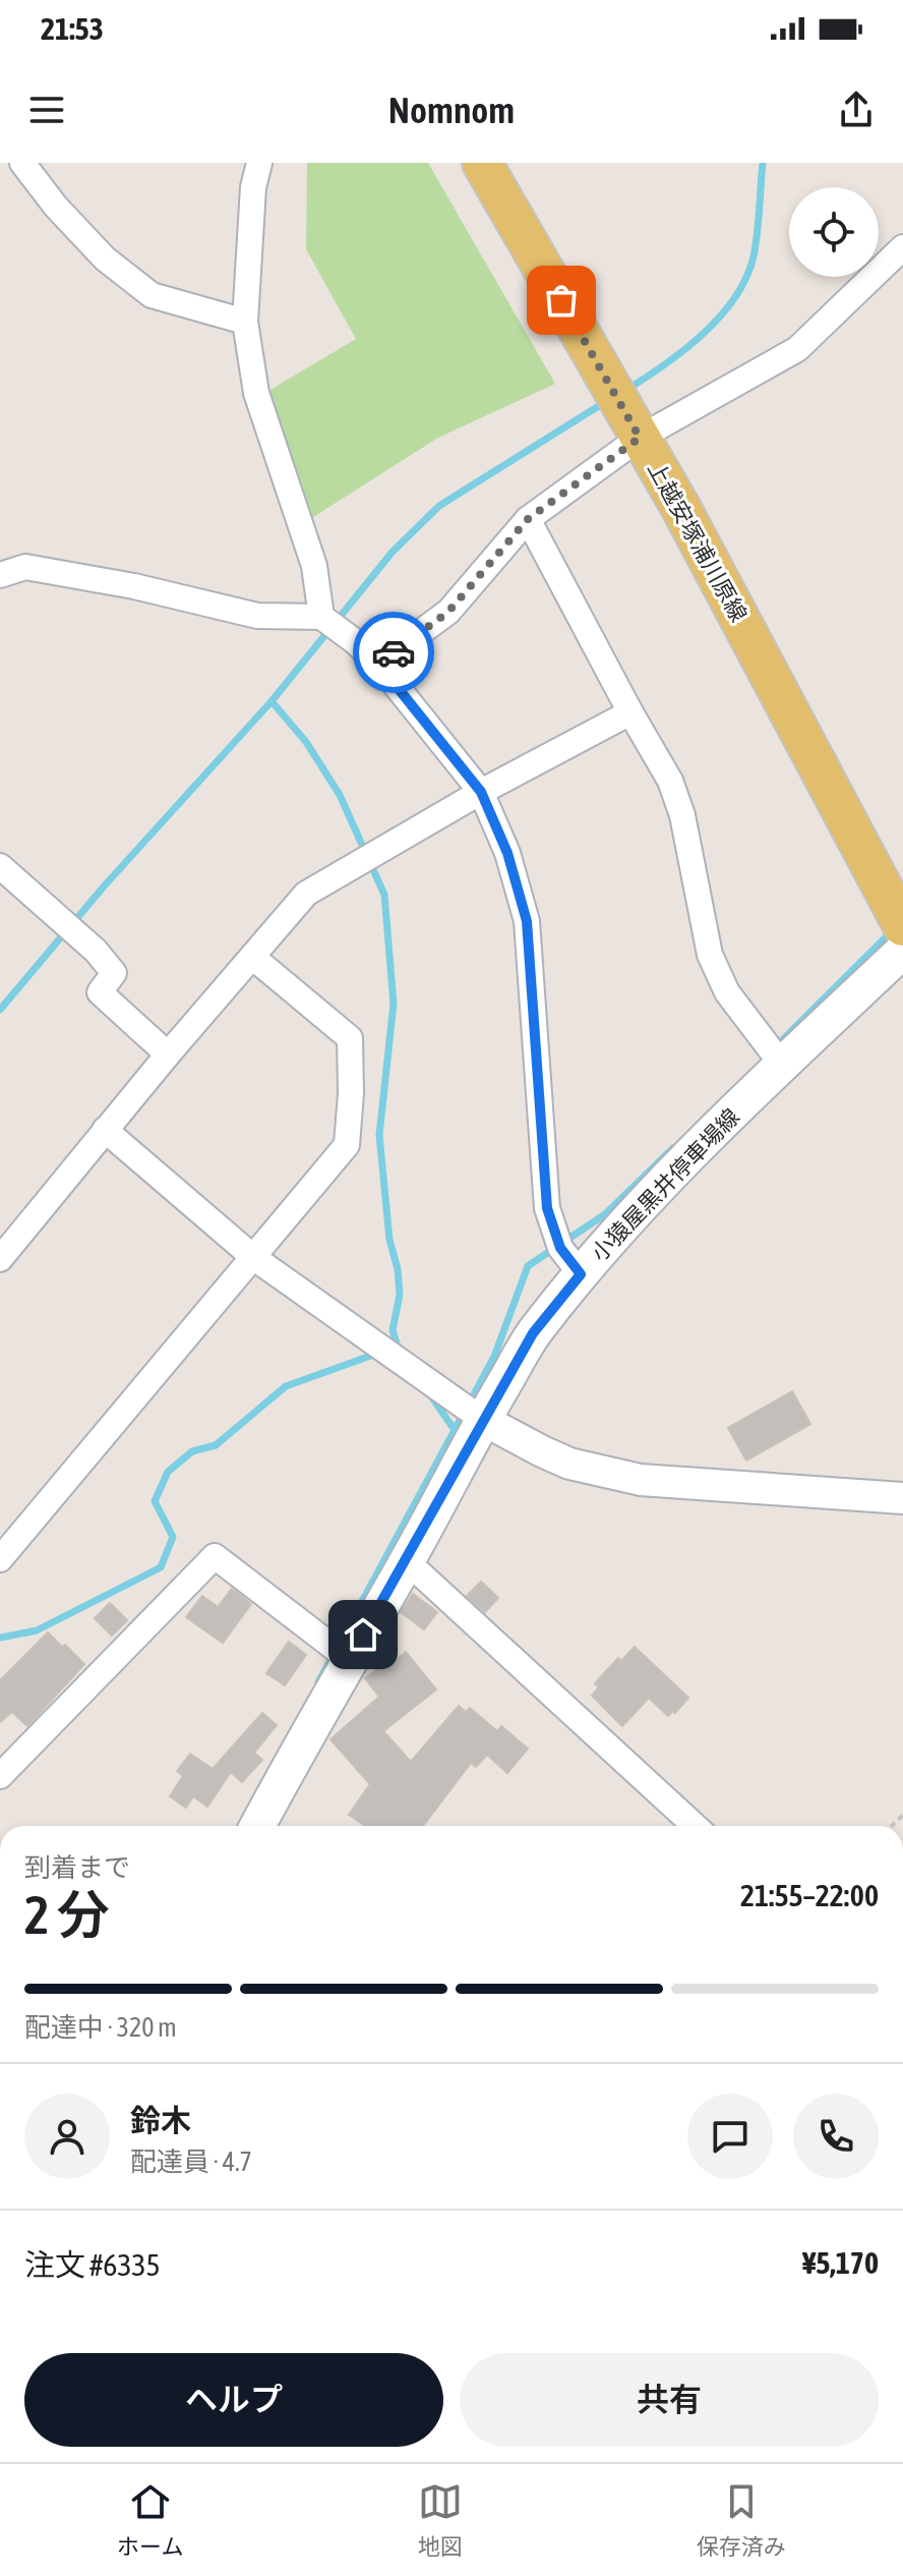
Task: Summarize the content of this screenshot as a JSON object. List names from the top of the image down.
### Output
{
  "streets": {
    "main road": ["上越安塚浦川原線", "小猿屋黒井停車場線"]
  },
  "page": {
    "status": "21:53",
    "header": "Nomnom",
    "heading": ["2 分", "到着まで", "21:55–22:00"],
    "panel": [
      "鈴木",
      "配達員 · 4.7",
      "注文 #6335",
      "¥5,170"
    ],
    "bar": "配達中 · 320 m",
    "buttons": ["ヘルプ", "共有"],
    "tabs": ["ホーム", "地図", "保存済み"]
  }
}
